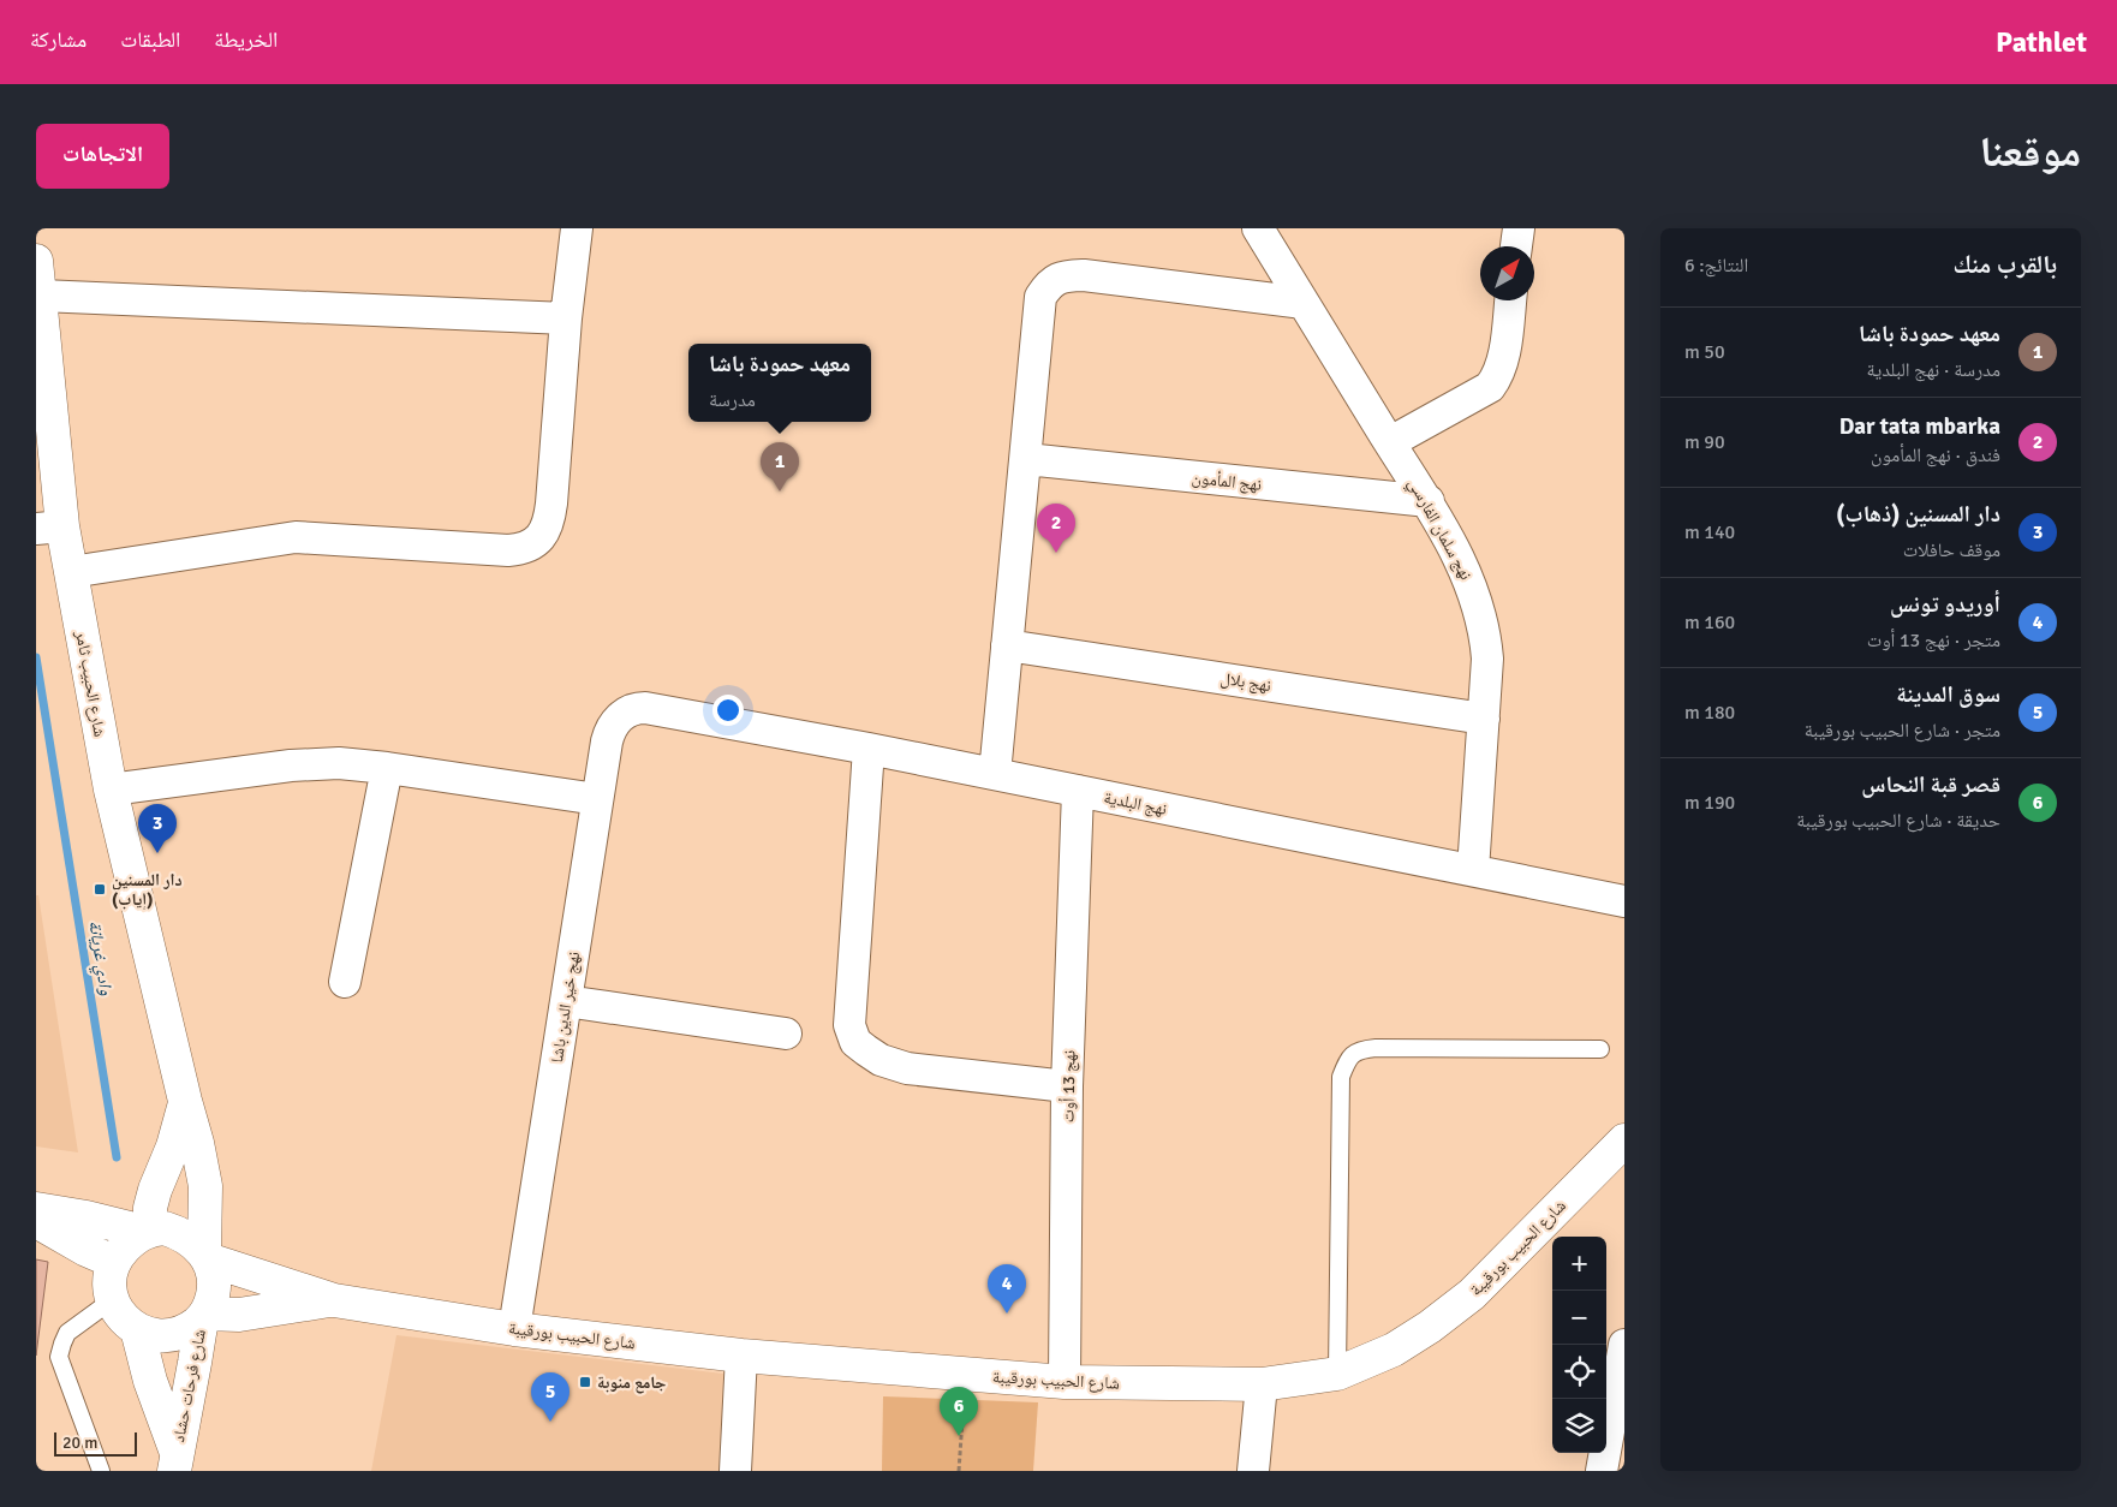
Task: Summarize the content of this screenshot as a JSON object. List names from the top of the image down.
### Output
{
  "streets": {
    "street": [
      "نهج المأمون",
      "نهج سلمان الفارسي",
      "نهج بلال",
      "شارع الحبيب ثامر",
      "نهج البلدية",
      "نهج خير الدين باشا",
      "نهج 13 أوت",
      "شارع الحبيب بورقيبة",
      "شارع فرحات حشاد"
    ]
  },
  "crossings": [
    ["نهج المأمون", "نهج سلمان الفارسي"],
    ["نهج سلمان الفارسي", "نهج بلال"],
    ["نهج سلمان الفارسي", "نهج البلدية"],
    ["شارع الحبيب ثامر", "شارع الحبيب بورقيبة"],
    ["شارع الحبيب ثامر", "شارع فرحات حشاد"],
    ["نهج البلدية", "نهج خير الدين باشا"],
    ["نهج البلدية", "نهج 13 أوت"],
    ["نهج خير الدين باشا", "شارع الحبيب بورقيبة"],
    ["نهج 13 أوت", "شارع الحبيب بورقيبة"],
    ["شارع الحبيب بورقيبة", "شارع فرحات حشاد"]
  ],
  "water": ["وادي غريانة"],
  "places": {
    "transit": ["دار المسنين (إياب)", "جامع منوبة"]
  },
  "scale_bar": "20 m",
  "north": "top right",
  "page": {
    "header": "Pathlet",
    "nav": ["الخريطة", "الطبقات", "مشاركة"],
    "title": "موقعنا",
    "buttons": "الاتجاهات",
    "heading": ["بالقرب منك", "النتائج: 6"],
    "list": [
      {
        "mark": "1",
        "name": "معهد حمودة باشا",
        "note": "مدرسة · نهج البلدية",
        "value": "50 m"
      },
      {
        "mark": "2",
        "name": "Dar tata mbarka",
        "note": "فندق · نهج المأمون",
        "value": "90 m"
      },
      {
        "mark": "3",
        "name": "دار المسنين (ذهاب)",
        "note": "موقف حافلات",
        "value": "140 m"
      },
      {
        "mark": "4",
        "name": "أوريدو تونس",
        "note": "متجر · نهج 13 أوت",
        "value": "160 m"
      },
      {
        "mark": "5",
        "name": "سوق المدينة",
        "note": "متجر · شارع الحبيب بورقيبة",
        "value": "180 m"
      },
      {
        "mark": "6",
        "name": "قصر قبة النحاس",
        "note": "حديقة · شارع الحبيب بورقيبة",
        "value": "190 m"
      }
    ],
    "popup": ["معهد حمودة باشا", "مدرسة"],
    "pins": [
      "1",
      "2",
      "3",
      "4",
      "5",
      "6"
    ],
    "map_buttons": ["+", "−"],
    "scale": "20 m"
  }
}
